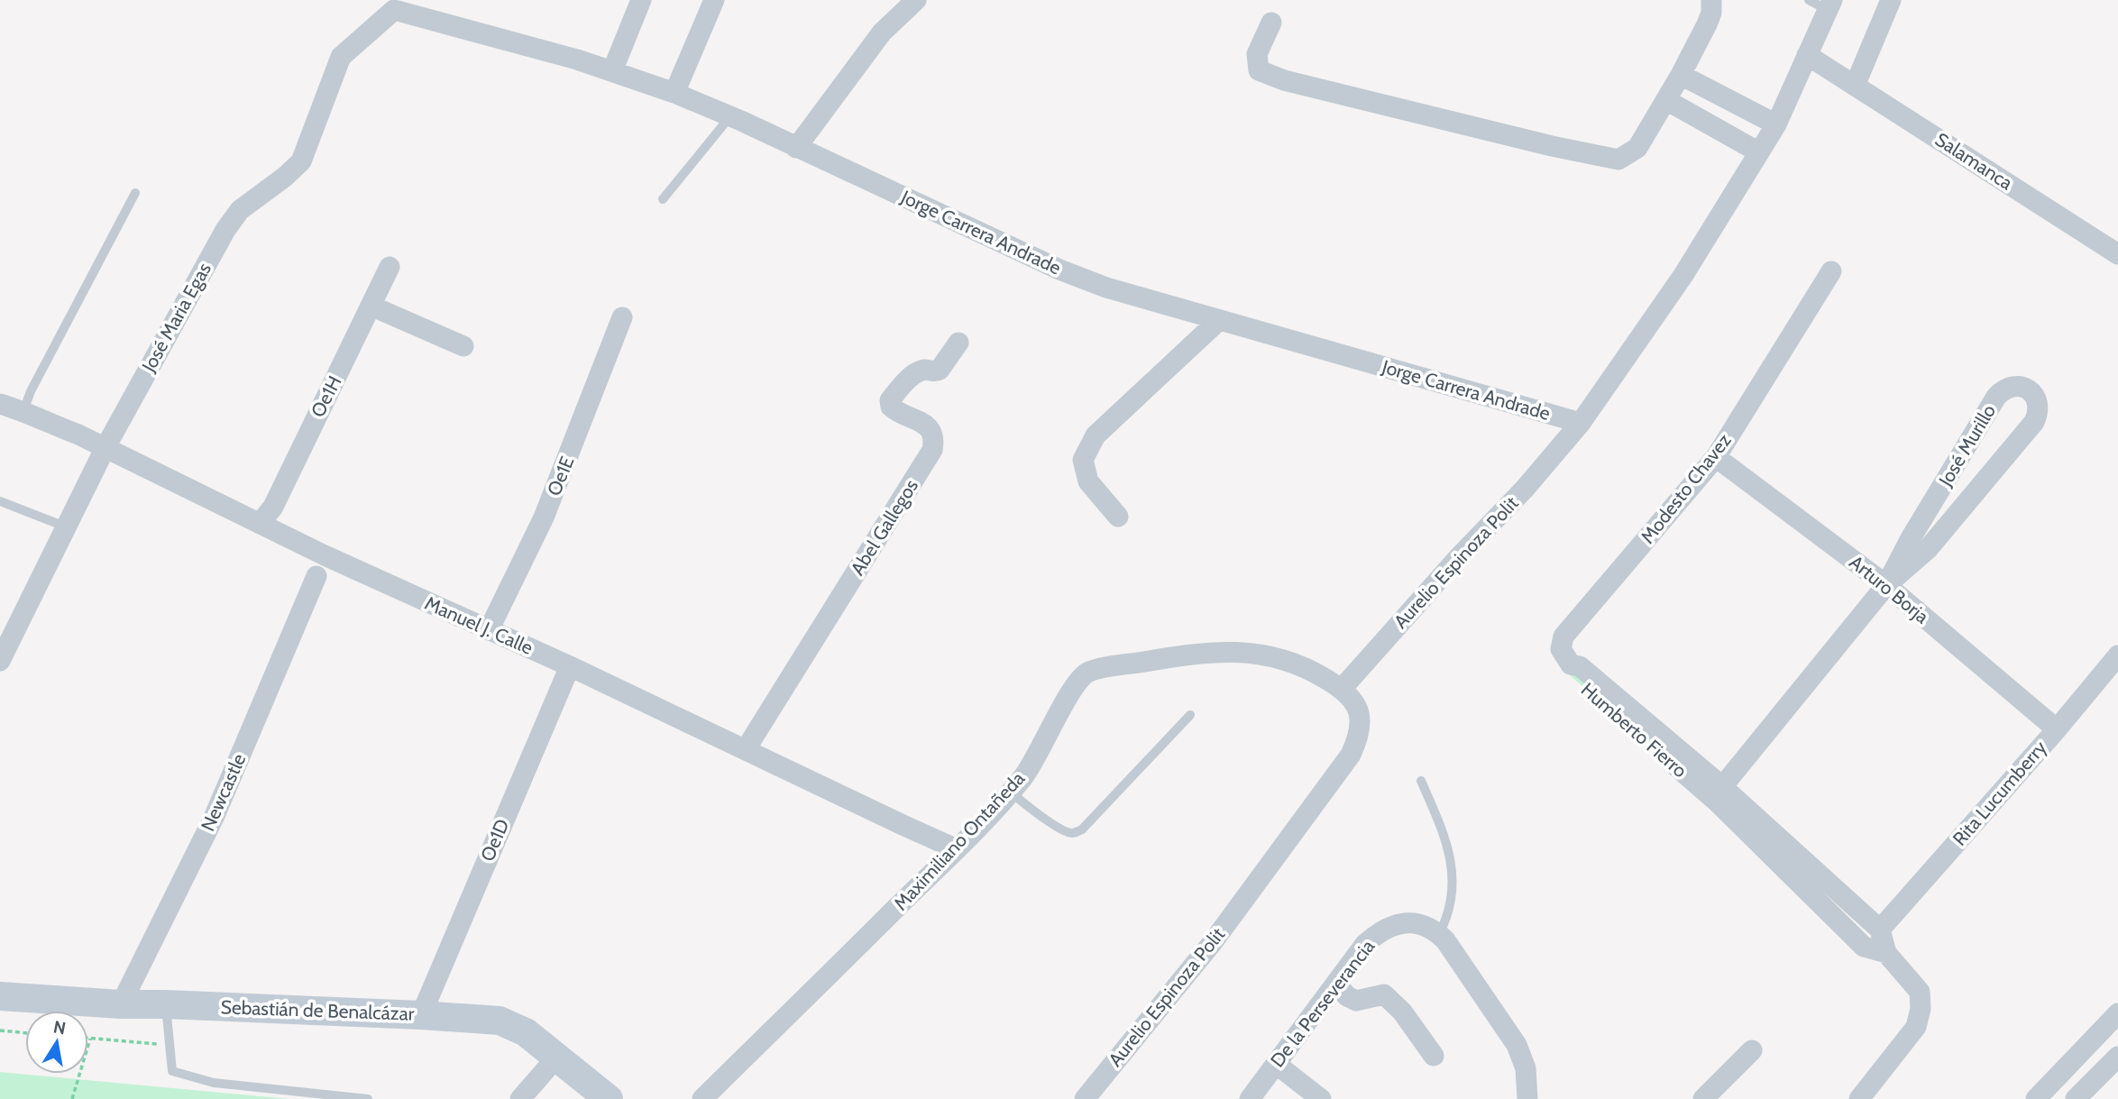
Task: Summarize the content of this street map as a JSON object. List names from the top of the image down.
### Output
{
  "streets": {
    "main road": ["Sebastián de Benalcázar"],
    "street": [
      "Salamanca",
      "Jorge Carrera Andrade",
      "José Maria Egas",
      "Oe1H",
      "José Murillo",
      "Oe1E",
      "Modesto Chavez",
      "Abel Gallegos",
      "Aurelio Espinoza Polit",
      "Arturo Borja",
      "Manuel J. Calle",
      "Humberto Fierro",
      "Newcastle",
      "Rita Lucumberry",
      "Oe1D",
      "Maximiliano Ontañeda",
      "De la Perseverancia"
    ]
  },
  "crossings": [
    ["Salamanca", "Aurelio Espinoza Polit"],
    ["Jorge Carrera Andrade", "José Maria Egas"],
    ["Jorge Carrera Andrade", "Aurelio Espinoza Polit"],
    ["José Maria Egas", "Manuel J. Calle"],
    ["Oe1H", "Manuel J. Calle"],
    ["José Murillo", "Arturo Borja"],
    ["José Murillo", "Humberto Fierro"],
    ["Oe1E", "Manuel J. Calle"],
    ["Modesto Chavez", "Arturo Borja"],
    ["Modesto Chavez", "Humberto Fierro"],
    ["Abel Gallegos", "Manuel J. Calle"],
    ["Aurelio Espinoza Polit", "Maximiliano Ontañeda"],
    ["Arturo Borja", "Rita Lucumberry"],
    ["Manuel J. Calle", "Oe1D"],
    ["Manuel J. Calle", "Maximiliano Ontañeda"],
    ["Humberto Fierro", "Rita Lucumberry"],
    ["Newcastle", "Sebastián de Benalcázar"],
    ["Oe1D", "Sebastián de Benalcázar"]
  ],
  "north": "top"
}
